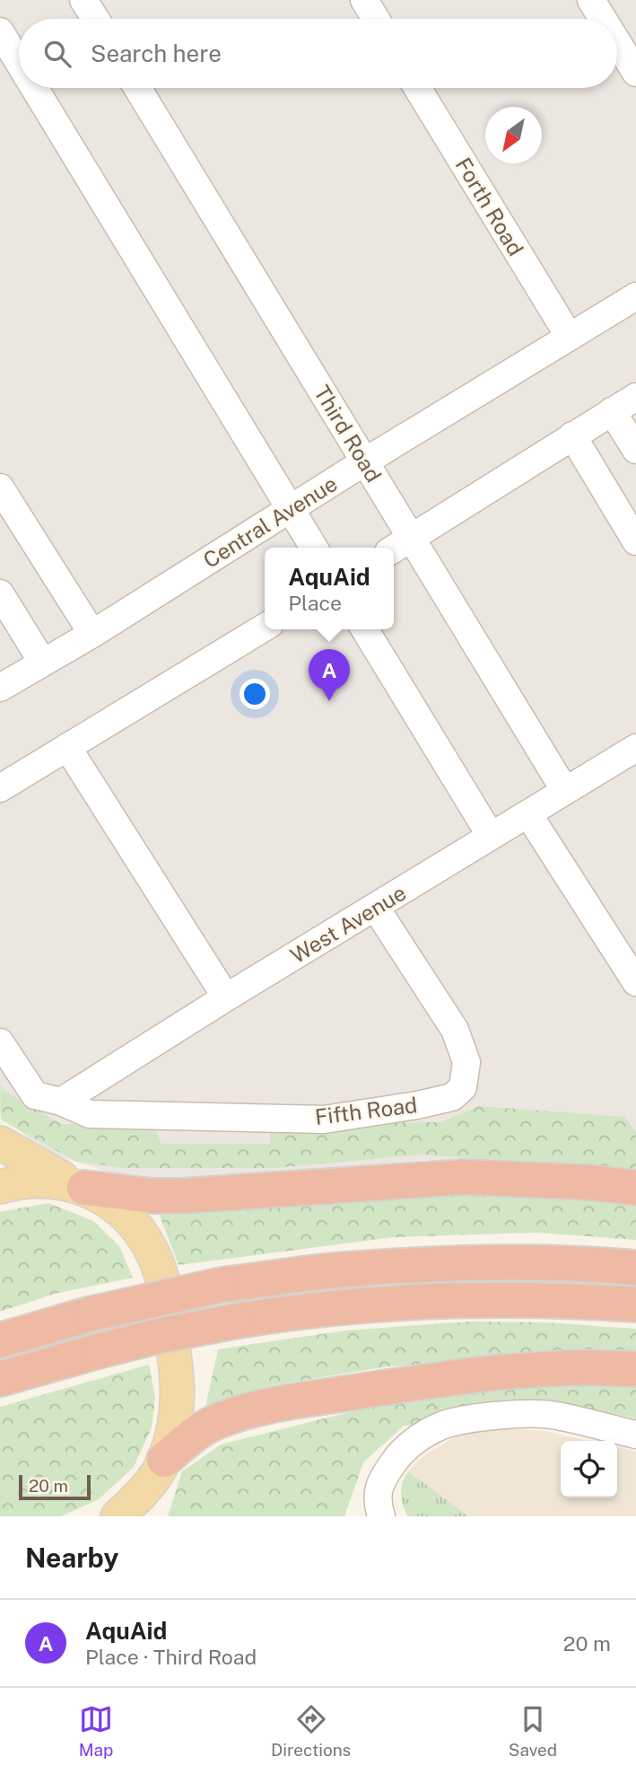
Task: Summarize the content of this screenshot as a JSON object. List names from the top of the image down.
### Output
{
  "streets": {
    "street": [
      "Forth Road",
      "Third Road",
      "Central Avenue",
      "West Avenue",
      "Fifth Road"
    ]
  },
  "crossings": [
    ["Forth Road", "Central Avenue"],
    ["Third Road", "Central Avenue"],
    ["Third Road", "West Avenue"],
    ["West Avenue", "Fifth Road"]
  ],
  "scale_bar": "20 m",
  "north": "bottom left",
  "page": {
    "search": "Search here",
    "popup": ["AquAid", "Place"],
    "pins": "A",
    "scale": "20 m",
    "heading": "Nearby",
    "list": [
      {
        "mark": "A",
        "name": "AquAid",
        "note": "Place · Third Road",
        "value": "20 m"
      }
    ],
    "nav": ["Map", "Directions", "Saved"]
  }
}
